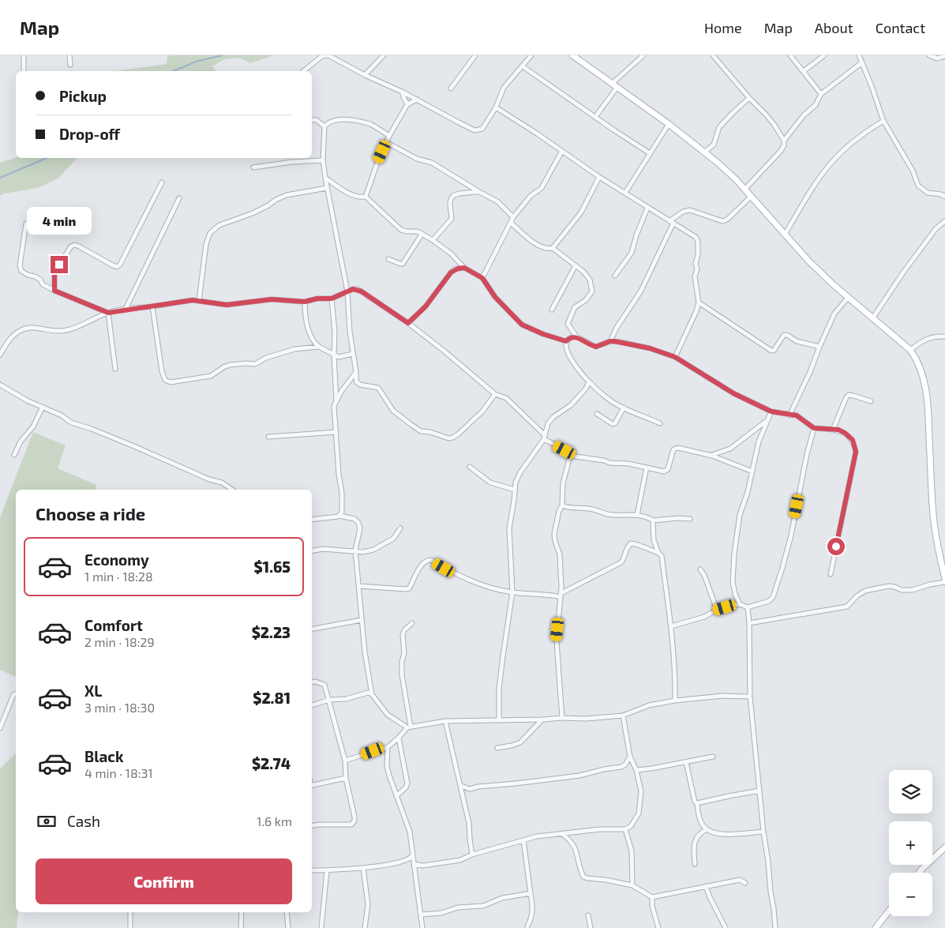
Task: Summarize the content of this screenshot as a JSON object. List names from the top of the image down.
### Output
{
  "page": {
    "header": "Map",
    "nav": [
      "Home",
      "Map",
      "About",
      "Contact"
    ],
    "banner": ["Pickup", "Drop-off"],
    "bubble": "4 min",
    "heading": "Choose a ride",
    "list": [
      {
        "name": "Economy",
        "note": "1 min · 18:28",
        "value": "$1.65"
      },
      {
        "name": "Comfort",
        "note": "2 min · 18:29",
        "value": "$2.23"
      },
      {
        "name": "XL",
        "note": "3 min · 18:30",
        "value": "$2.81"
      },
      {
        "name": "Black",
        "note": "4 min · 18:31",
        "value": "$2.74"
      }
    ],
    "map_buttons": ["+", "−"],
    "pay": ["Cash", "1.6 km"],
    "buttons": "Confirm"
  }
}
